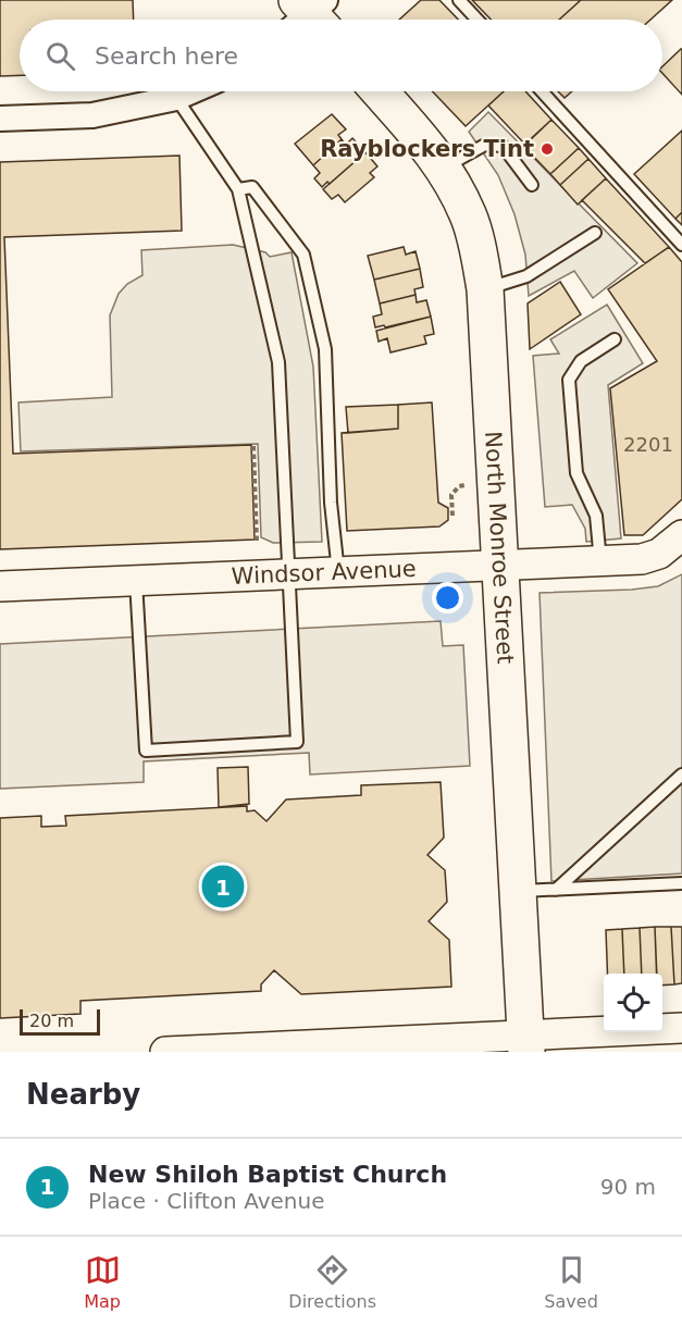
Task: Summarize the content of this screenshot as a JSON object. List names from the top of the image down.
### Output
{
  "streets": {
    "main road": ["North Monroe Street"],
    "street": ["Windsor Avenue"]
  },
  "crossings": [
    ["North Monroe Street", "Windsor Avenue"]
  ],
  "places": ["Rayblockers Tint"],
  "house_numbers": ["2201"],
  "scale_bar": "20 m",
  "page": {
    "search": "Search here",
    "pins": "1",
    "scale": "20 m",
    "heading": "Nearby",
    "list": [
      {
        "mark": "1",
        "name": "New Shiloh Baptist Church",
        "note": "Place · Clifton Avenue",
        "value": "90 m"
      }
    ],
    "nav": ["Map", "Directions", "Saved"]
  }
}
